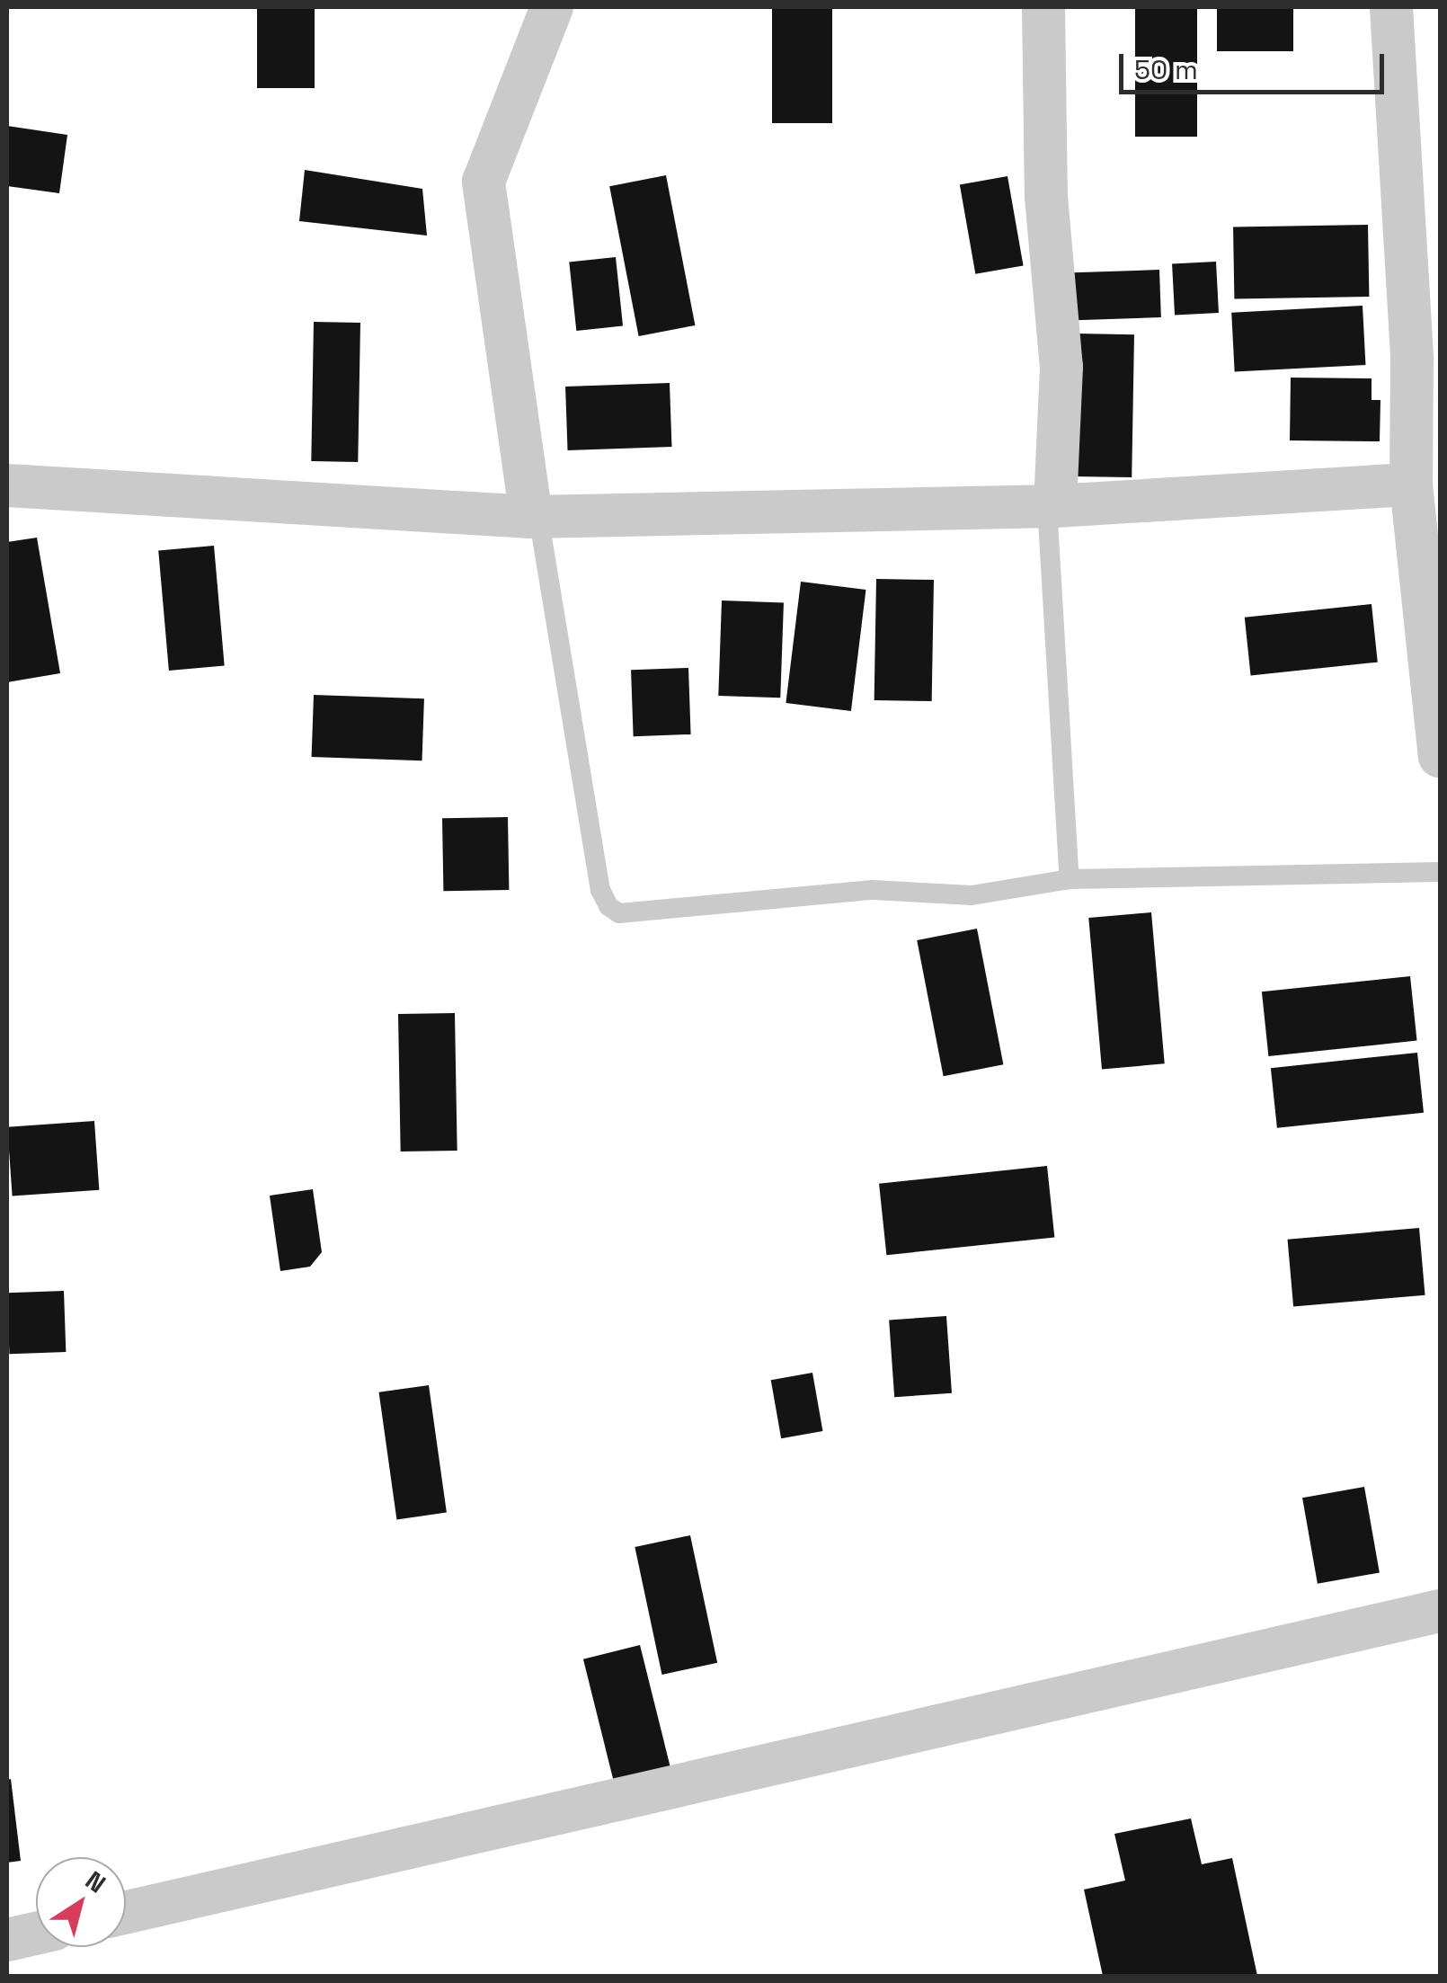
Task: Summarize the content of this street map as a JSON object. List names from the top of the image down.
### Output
{
  "scale_bar": "50 m",
  "north": "top right"
}
